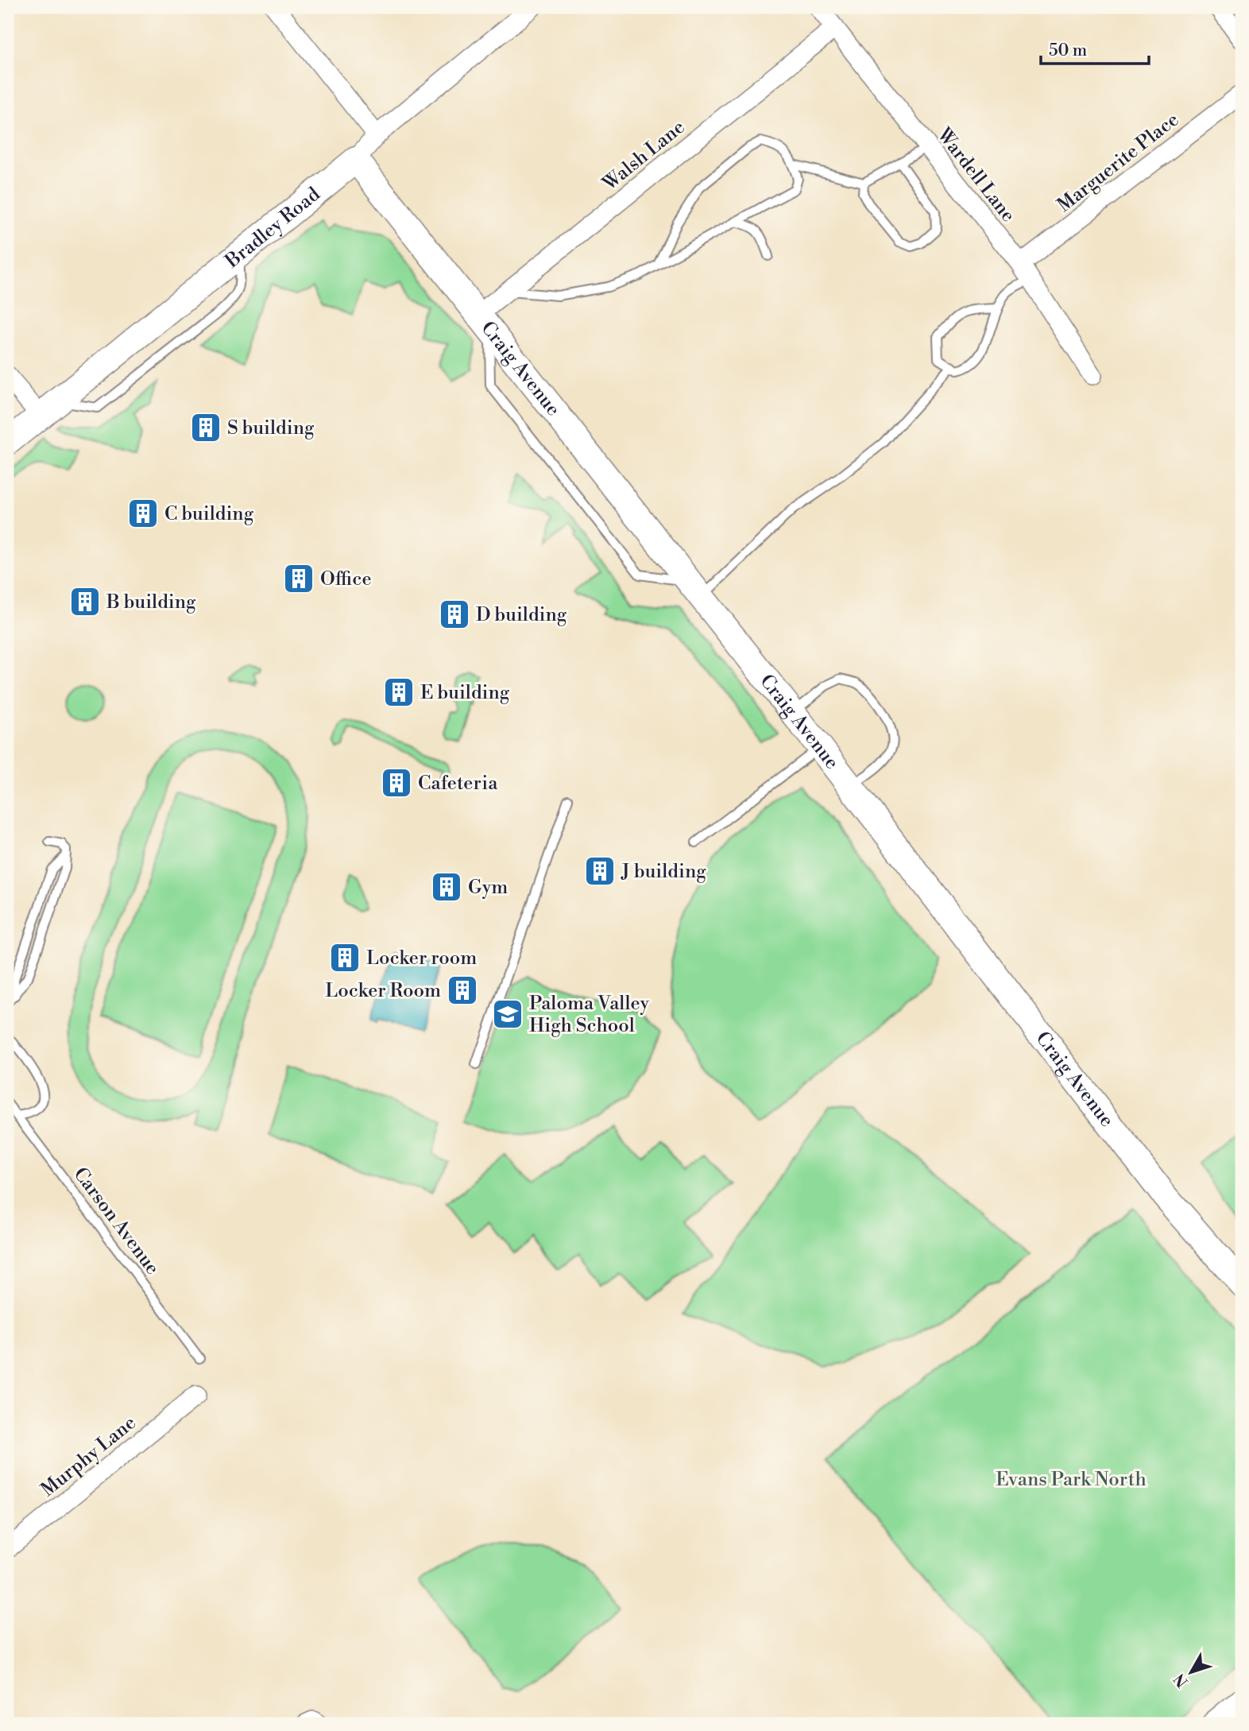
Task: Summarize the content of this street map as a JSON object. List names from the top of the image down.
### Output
{
  "streets": {
    "street": [
      "Walsh Lane",
      "Marguerite Place",
      "Wardell Lane",
      "Bradley Road",
      "Craig Avenue",
      "Murphy Lane"
    ],
    "lane": ["Carson Avenue"]
  },
  "crossings": [
    ["Walsh Lane", "Wardell Lane"],
    ["Walsh Lane", "Craig Avenue"],
    ["Marguerite Place", "Wardell Lane"],
    ["Bradley Road", "Craig Avenue"]
  ],
  "parks": ["Evans Park North"],
  "places": {
    "building": [
      "S building",
      "C building",
      "Office",
      "B building",
      "D building",
      "E building",
      "Cafeteria",
      "J building",
      "Gym",
      "Locker room",
      "Locker Room"
    ],
    "school or university": ["Paloma Valley High School"]
  },
  "scale_bar": "50 m",
  "north": "bottom left"
}
